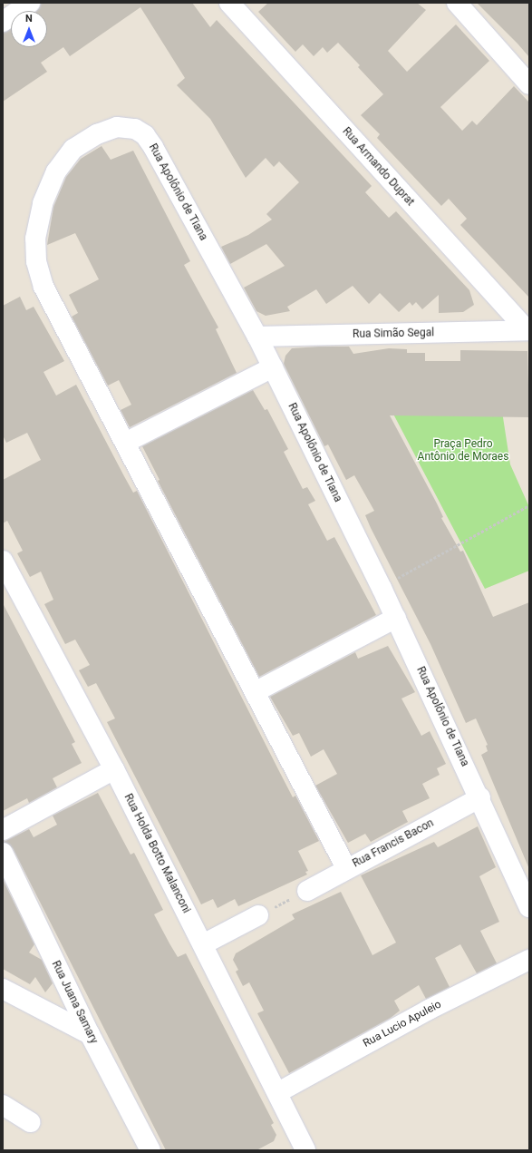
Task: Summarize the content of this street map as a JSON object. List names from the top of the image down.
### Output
{
  "streets": {
    "street": [
      "Rua Armando Duprat",
      "Rua Apolônio de Tiana",
      "Rua Simão Segal",
      "Rua Francis Bacon",
      "Rua Holda Botto Malanconi",
      "Rua Juana Samary",
      "Rua Lucio Apuleio"
    ]
  },
  "crossings": [
    ["Rua Armando Duprat", "Rua Simão Segal"],
    ["Rua Apolônio de Tiana", "Rua Simão Segal"],
    ["Rua Apolônio de Tiana", "Rua Francis Bacon"],
    ["Rua Holda Botto Malanconi", "Rua Lucio Apuleio"]
  ],
  "parks": ["Praça Pedro Antônio de Moraes"],
  "north": "top"
}
